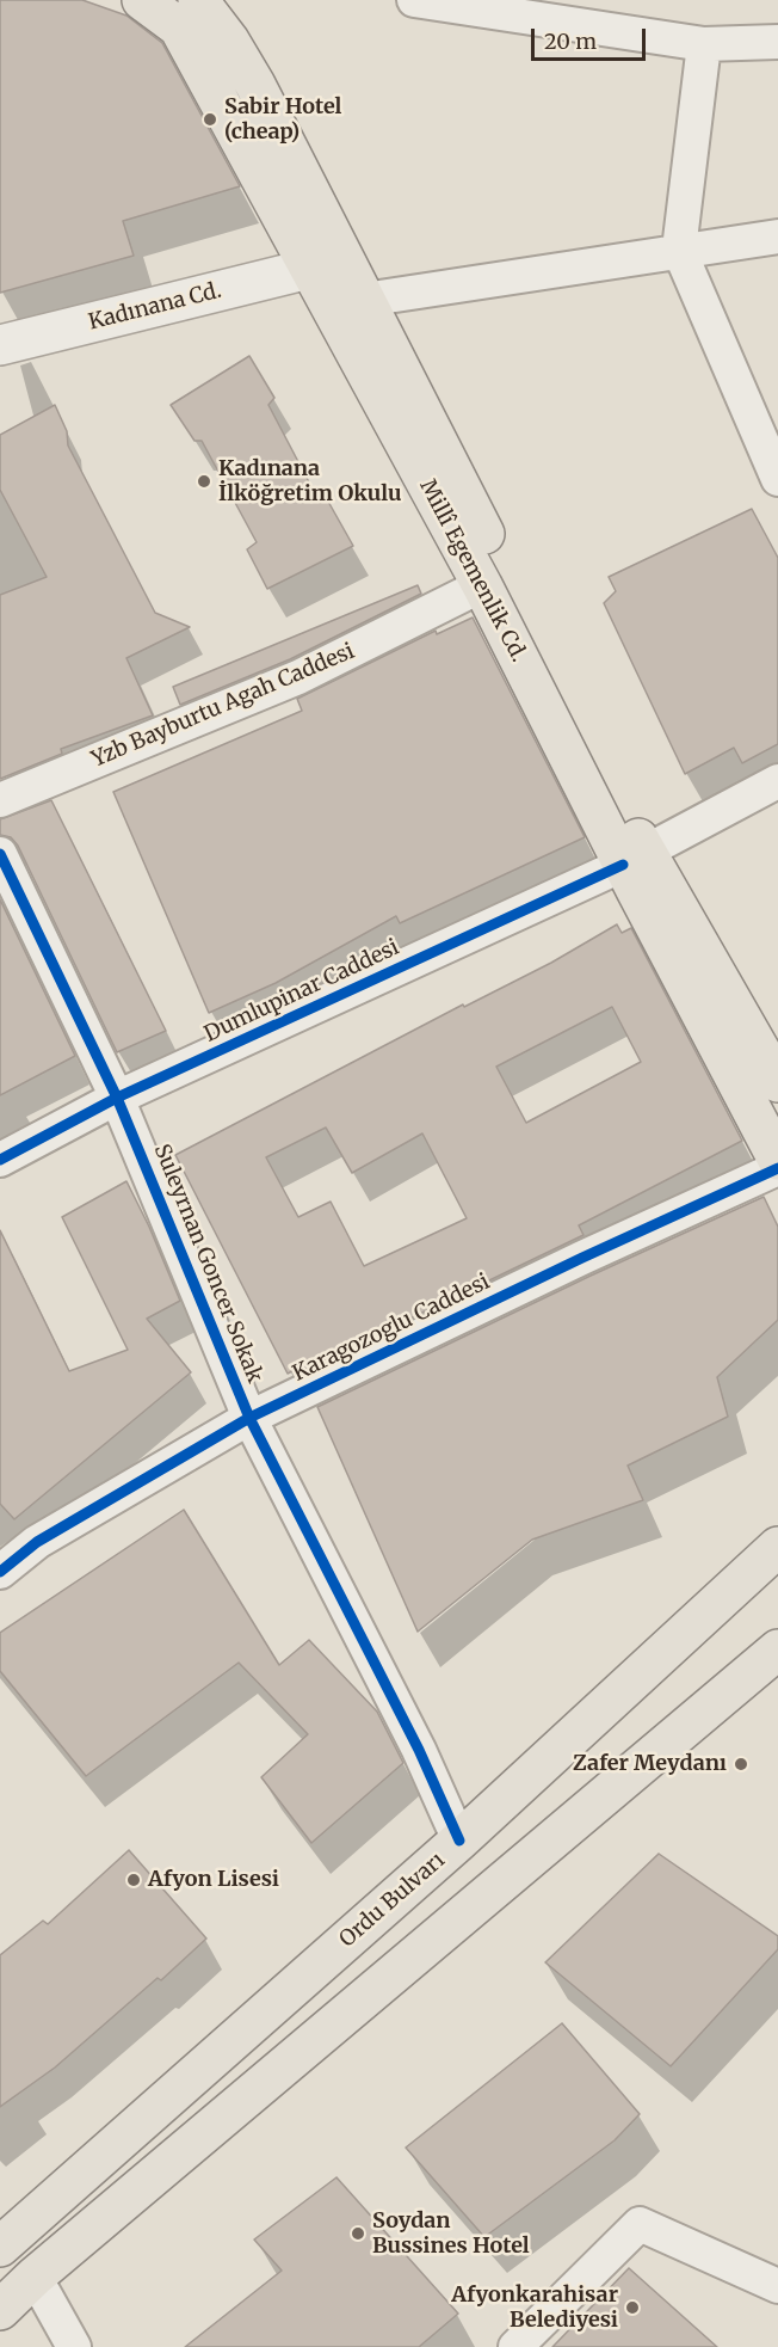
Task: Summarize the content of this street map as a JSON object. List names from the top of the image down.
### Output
{
  "streets": {
    "main road": ["Millî Egemenlik Cd.", "Ordu Bulvarı"],
    "street": [
      "Kadınana Cd.",
      "Yzb Bayburtu Agah Caddesi",
      "Dumlupinar Caddesi",
      "Suleyrnan Goncer Sokak",
      "Karagozoglu Caddesi"
    ]
  },
  "crossings": [
    ["Kadınana Cd.", "Millî Egemenlik Cd."],
    ["Millî Egemenlik Cd.", "Yzb Bayburtu Agah Caddesi"],
    ["Millî Egemenlik Cd.", "Dumlupinar Caddesi"],
    ["Dumlupinar Caddesi", "Suleyrnan Goncer Sokak"],
    ["Suleyrnan Goncer Sokak", "Karagozoglu Caddesi"],
    ["Suleyrnan Goncer Sokak", "Ordu Bulvarı"]
  ],
  "places": [
    "Sabir Hotel (cheap)",
    "Kadınana İlköğretim Okulu",
    "Zafer Meydanı",
    "Afyon Lisesi",
    "Soydan Bussines Hotel",
    "Afyonkarahisar Belediyesi"
  ],
  "scale_bar": "20 m"
}
